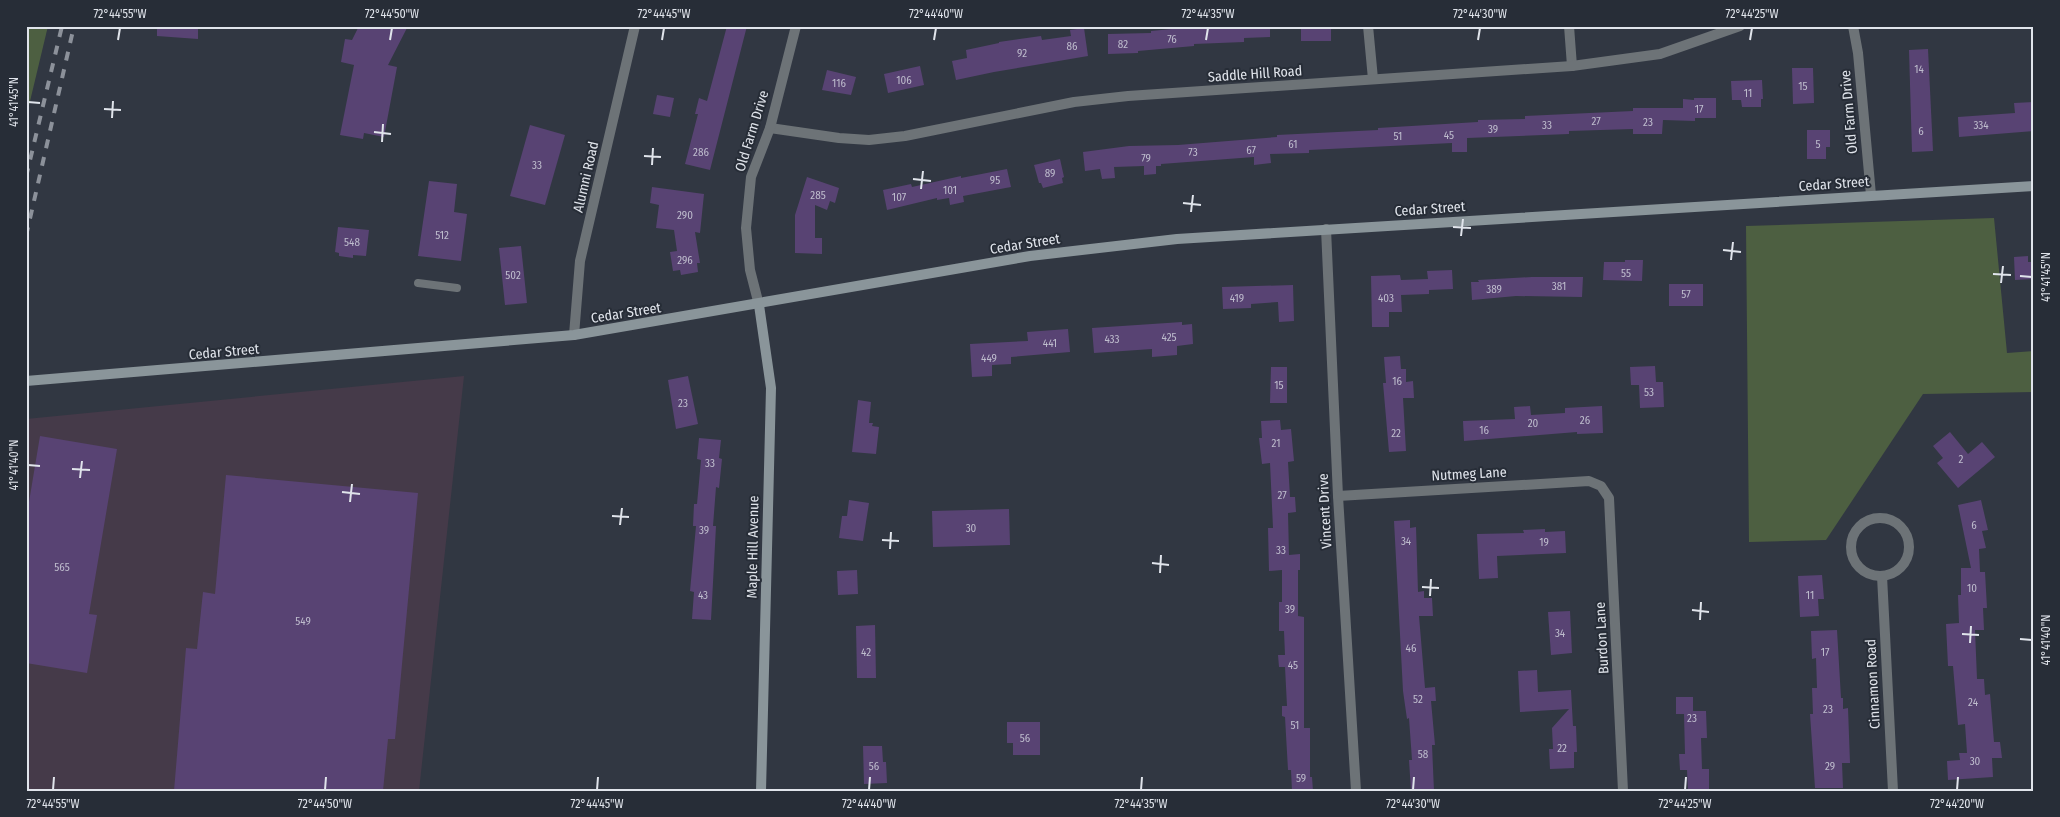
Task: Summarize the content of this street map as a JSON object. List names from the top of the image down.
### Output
{
  "streets": {
    "main road": ["Cedar Street", "Maple Hill Avenue"],
    "street": [
      "Saddle Hill Road",
      "Old Farm Drive",
      "Alumni Road",
      "Nutmeg Lane",
      "Vincent Drive",
      "Burdon Lane",
      "Cinnamon Road"
    ]
  },
  "crossings": [
    ["Saddle Hill Road", "Old Farm Drive"],
    ["Old Farm Drive", "Cedar Street"],
    ["Old Farm Drive", "Maple Hill Avenue"],
    ["Alumni Road", "Cedar Street"],
    ["Cedar Street", "Vincent Drive"],
    ["Cedar Street", "Maple Hill Avenue"],
    ["Nutmeg Lane", "Vincent Drive"],
    ["Nutmeg Lane", "Burdon Lane"]
  ],
  "house_numbers": [
    "76",
    "82",
    "86",
    "92",
    "14",
    "106",
    "116",
    "15",
    "11",
    "17",
    "27",
    "23",
    "33",
    "334",
    "39",
    "6",
    "45",
    "51",
    "61",
    "5",
    "67",
    "286",
    "73",
    "79",
    "33",
    "89",
    "95",
    "101",
    "285",
    "107",
    "290",
    "512",
    "548",
    "296",
    "55",
    "502",
    "381",
    "389",
    "57",
    "419",
    "403",
    "425",
    "433",
    "441",
    "449",
    "16",
    "15",
    "53",
    "23",
    "26",
    "20",
    "16",
    "22",
    "21",
    "2",
    "33",
    "27",
    "6",
    "30",
    "39",
    "34",
    "19",
    "33",
    "565",
    "10",
    "43",
    "11",
    "39",
    "549",
    "34",
    "46",
    "42",
    "17",
    "45",
    "52",
    "24",
    "23",
    "23",
    "51",
    "56",
    "22",
    "58",
    "30",
    "56",
    "29",
    "59"
  ],
  "coordinates": [
    "72°44'55\"W",
    "72°44'50\"W",
    "72°44'45\"W",
    "72°44'40\"W",
    "72°44'35\"W",
    "72°44'30\"W",
    "72°44'25\"W",
    "41°41'45\"N",
    "41°41'40\"N",
    "72°44'20\"W"
  ]
}
